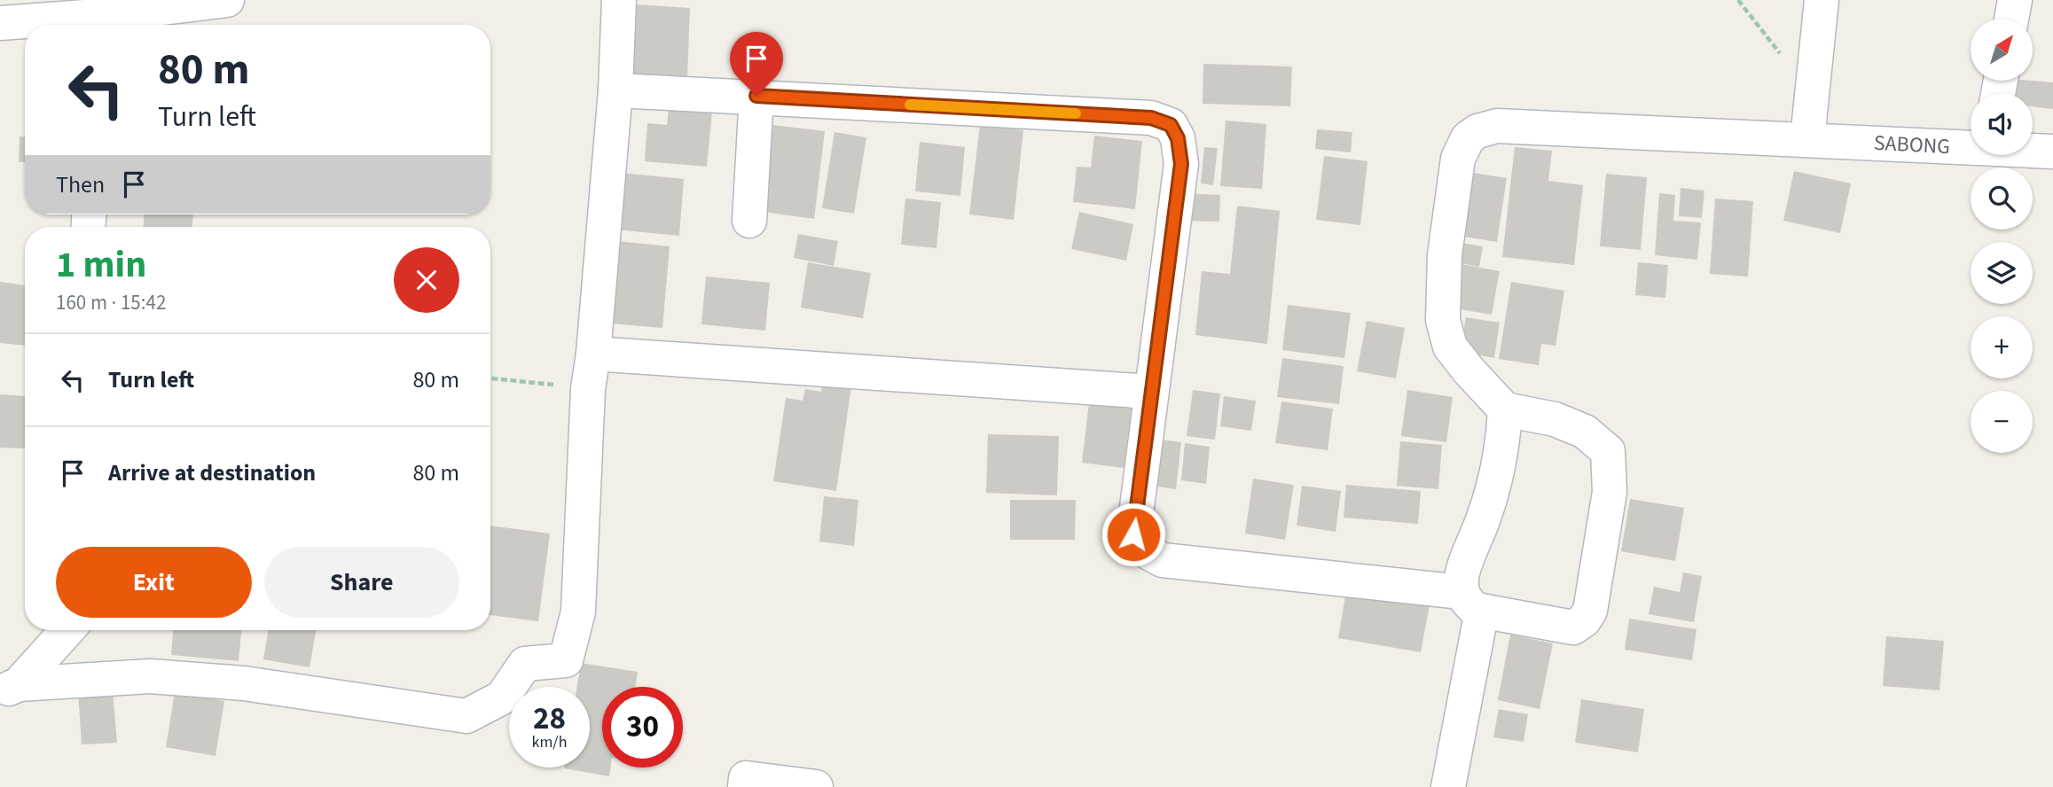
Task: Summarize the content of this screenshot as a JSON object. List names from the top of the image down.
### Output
{
  "streets": {
    "street": ["SABONG"]
  },
  "north": "top right",
  "page": {
    "map_buttons": ["+", "−"],
    "turn": ["80 m", "Turn left"],
    "then": "Then",
    "heading": ["1 min", "160 m · 15:42"],
    "list": [
      {
        "name": "Turn left",
        "value": "80 m"
      },
      {
        "name": "Arrive at destination",
        "value": "80 m"
      }
    ],
    "buttons": ["Exit", "Share"],
    "speed": "28 km/h",
    "limit": "30"
  }
}
